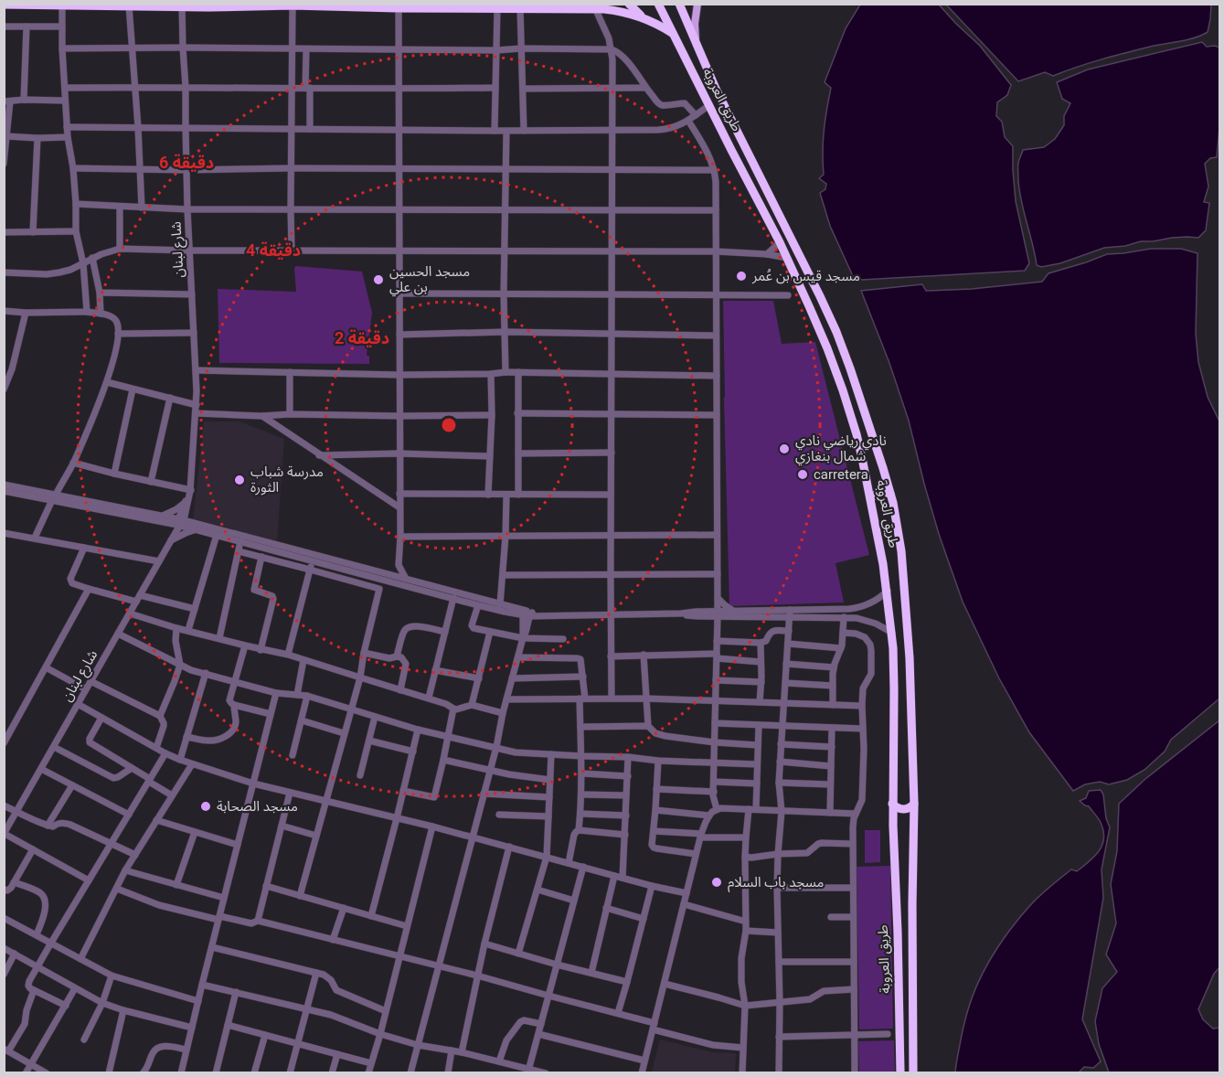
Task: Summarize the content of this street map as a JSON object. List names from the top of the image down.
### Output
{
  "streets": {
    "highway": ["طريق العروبة"],
    "street": ["شارع لبنان"]
  },
  "places": [
    "مسجد قيس بن عُمر",
    "مسجد الحسين بن علي",
    "نادي رياضي نادي شمال بنغازي",
    "carretera",
    "مدرسة شباب الثورة",
    "مسجد الصحابة",
    "مسجد باب السلام"
  ],
  "rings": ["6 دقيقة", "4 دقيقة", "2 دقيقة"]
}
